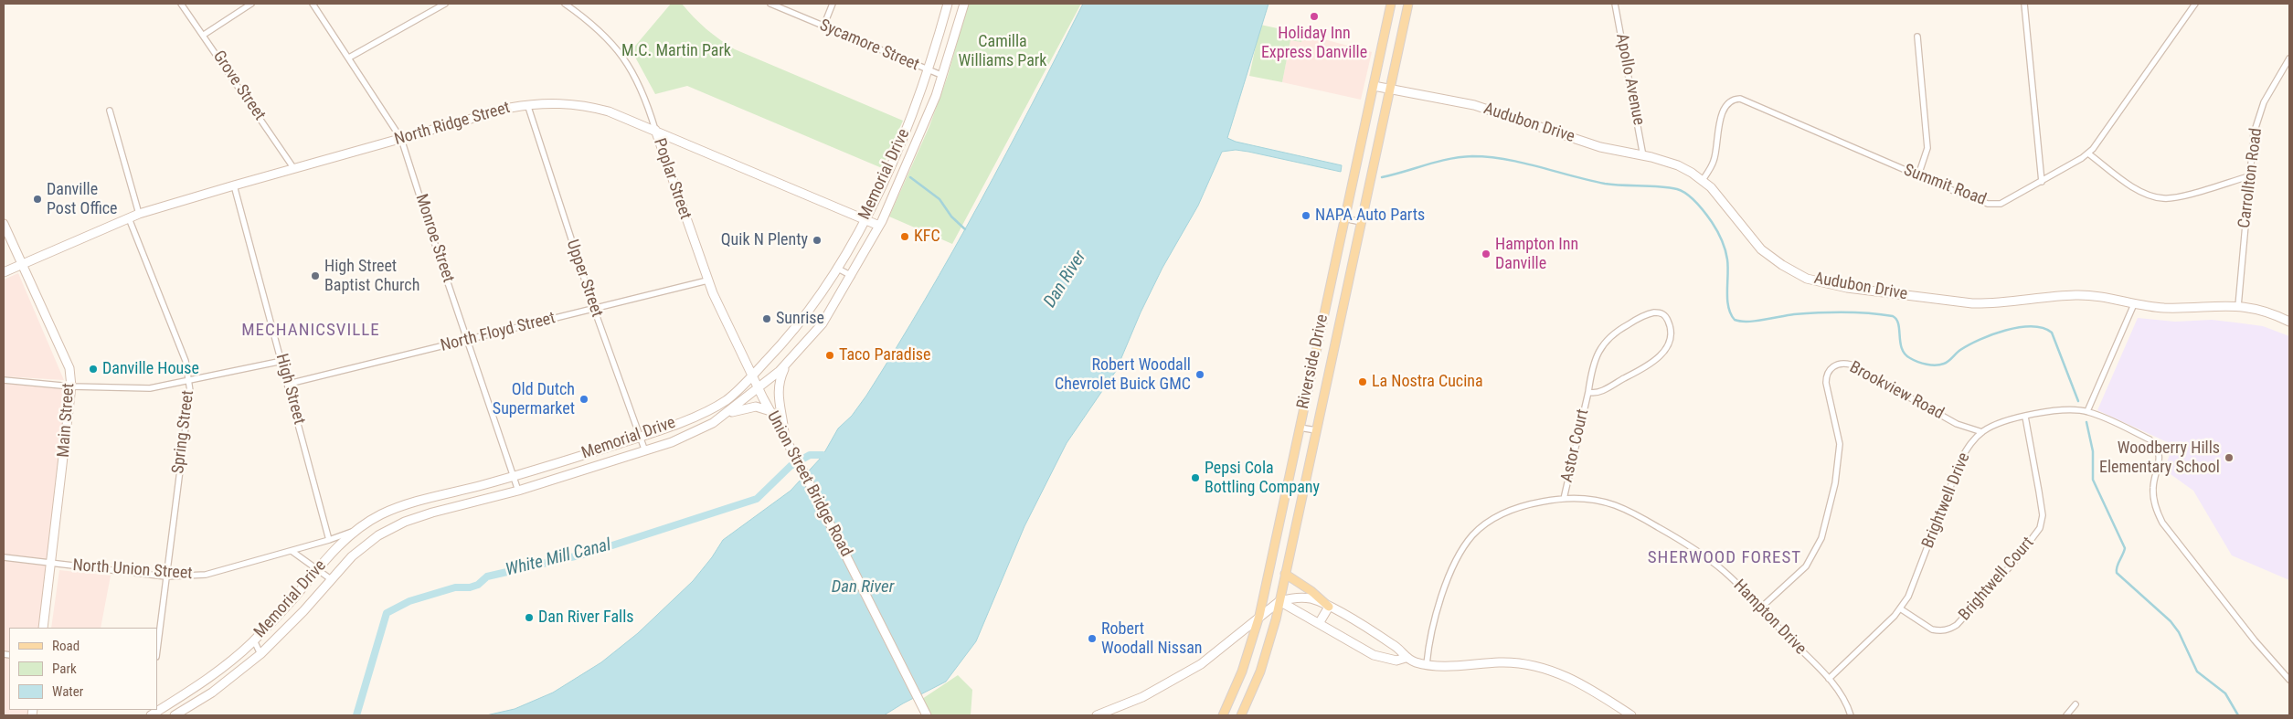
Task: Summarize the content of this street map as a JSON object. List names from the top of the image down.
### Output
{
  "streets": {
    "main road": [
      "Audubon Drive",
      "North Ridge Street",
      "Memorial Drive",
      "Poplar Street",
      "Riverside Drive",
      "Main Street",
      "Union Street Bridge Road"
    ],
    "street": [
      "Sycamore Street",
      "Apollo Avenue",
      "Grove Street",
      "Carrollton Road",
      "Summit Road",
      "Monroe Street",
      "Upper Street",
      "North Floyd Street",
      "High Street",
      "Brookview Road",
      "Spring Street",
      "Astor Court",
      "Brightwell Drive",
      "North Union Street",
      "Brightwell Court",
      "Hampton Drive"
    ]
  },
  "crossings": [
    ["Sycamore Street", "Memorial Drive"],
    ["Apollo Avenue", "Audubon Drive"],
    ["Grove Street", "North Ridge Street"],
    ["Audubon Drive", "Carrollton Road"],
    ["Audubon Drive", "Summit Road"],
    ["Audubon Drive", "Riverside Drive"],
    ["North Ridge Street", "Memorial Drive"],
    ["North Ridge Street", "Poplar Street"],
    ["North Ridge Street", "Monroe Street"],
    ["North Ridge Street", "Upper Street"],
    ["North Ridge Street", "High Street"],
    ["North Ridge Street", "Main Street"],
    ["North Ridge Street", "Spring Street"],
    ["Memorial Drive", "Poplar Street"],
    ["Memorial Drive", "Monroe Street"],
    ["Memorial Drive", "Upper Street"],
    ["Memorial Drive", "Union Street Bridge Road"],
    ["Memorial Drive", "North Union Street"],
    ["Poplar Street", "North Floyd Street"],
    ["Poplar Street", "Union Street Bridge Road"],
    ["Monroe Street", "North Floyd Street"],
    ["Upper Street", "North Floyd Street"],
    ["North Floyd Street", "High Street"],
    ["High Street", "North Union Street"],
    ["Brookview Road", "Brightwell Drive"],
    ["Brookview Road", "Hampton Drive"],
    ["Main Street", "North Union Street"],
    ["Spring Street", "North Union Street"],
    ["Astor Court", "Hampton Drive"],
    ["Brightwell Drive", "Brightwell Court"],
    ["Brightwell Drive", "Hampton Drive"]
  ],
  "districts": ["MECHANICSVILLE", "SHERWOOD FOREST"],
  "water": ["Dan River", "White Mill Canal"],
  "parks": ["Camilla Williams Park", "M.C. Martin Park"],
  "places": [
    "Holiday Inn Express Danville",
    "Danville Post Office",
    "NAPA Auto Parts",
    "KFC",
    "Quik N Plenty",
    "Hampton Inn Danville",
    "High Street Baptist Church",
    "Sunrise",
    "Taco Paradise",
    "Danville House",
    "Robert Woodall Chevrolet Buick GMC",
    "La Nostra Cucina",
    "Old Dutch Supermarket",
    "Woodberry Hills Elementary School",
    "Pepsi Cola Bottling Company",
    "Dan River Falls",
    "Robert Woodall Nissan"
  ],
  "legend": ["Road", "Park", "Water"]
}
